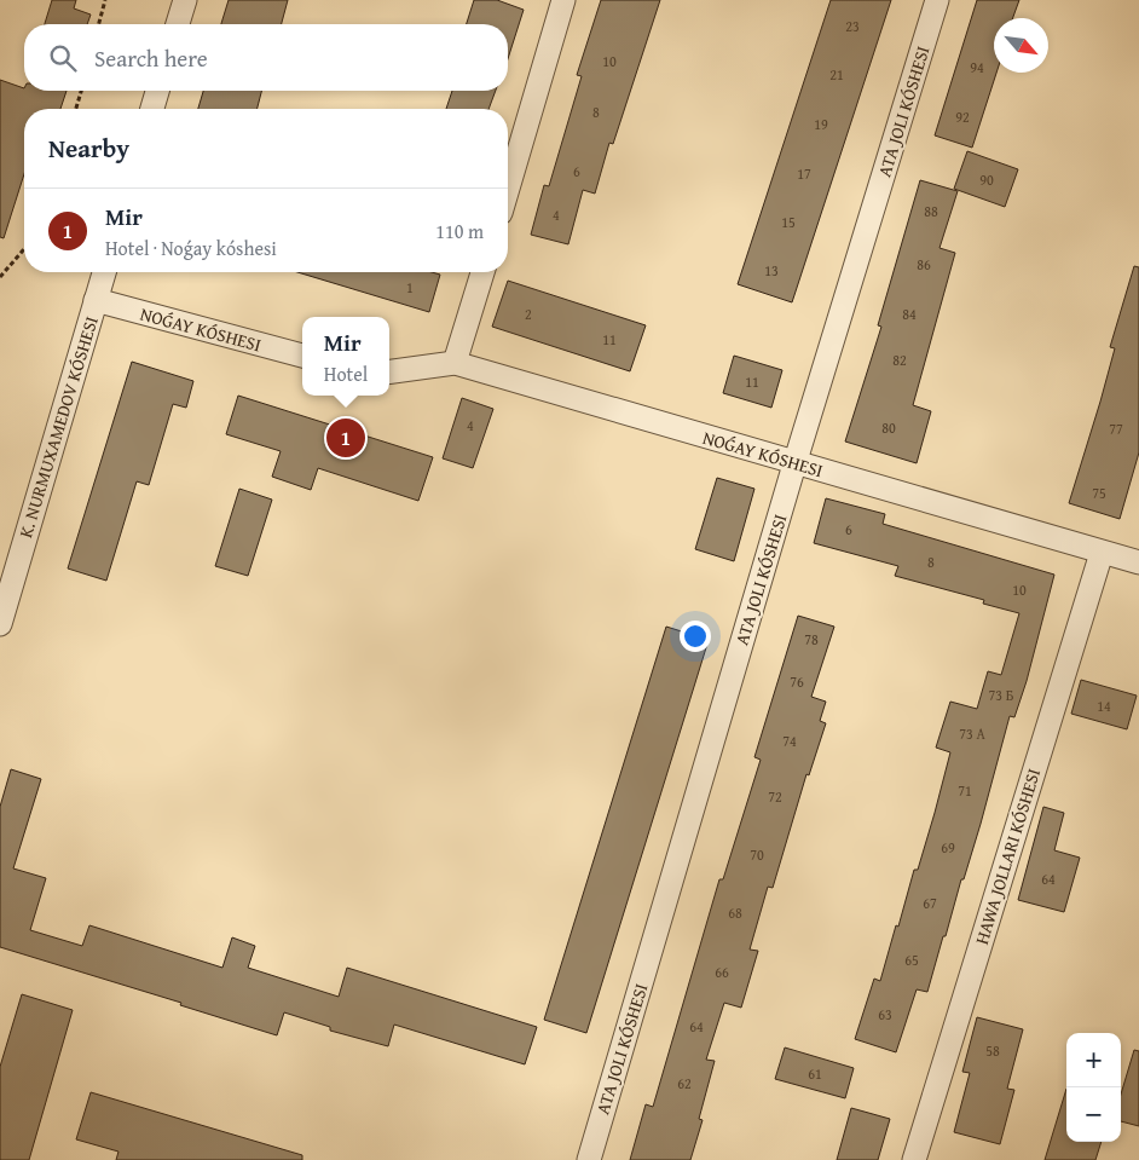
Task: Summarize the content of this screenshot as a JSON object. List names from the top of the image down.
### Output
{
  "streets": {
    "street": ["NOǴAY KÓSHESI", "K. NURMUXAMEDOV KÓSHESI"]
  },
  "crossings": [
    ["NOǴAY KÓSHESI", "K. NURMUXAMEDOV KÓSHESI"]
  ],
  "house_numbers": [
    "23",
    "10",
    "94",
    "21",
    "8",
    "92",
    "19",
    "6",
    "17",
    "90",
    "88",
    "4",
    "15",
    "86",
    "13",
    "1",
    "2",
    "84",
    "11",
    "82",
    "11",
    "4",
    "80",
    "77",
    "75",
    "6",
    "8",
    "10",
    "78",
    "76",
    "73 Б",
    "14",
    "73 А",
    "74",
    "71",
    "72",
    "69",
    "70",
    "64",
    "67",
    "68",
    "65",
    "66",
    "63",
    "64",
    "58",
    "61",
    "62"
  ],
  "north": "bottom right",
  "page": {
    "search": "Search here",
    "heading": "Nearby",
    "list": [
      {
        "mark": "1",
        "name": "Mir",
        "note": "Hotel · Noǵay kóshesi",
        "value": "110 m"
      }
    ],
    "popup": ["Mir", "Hotel"],
    "pins": "1",
    "map_buttons": ["+", "−"]
  }
}
